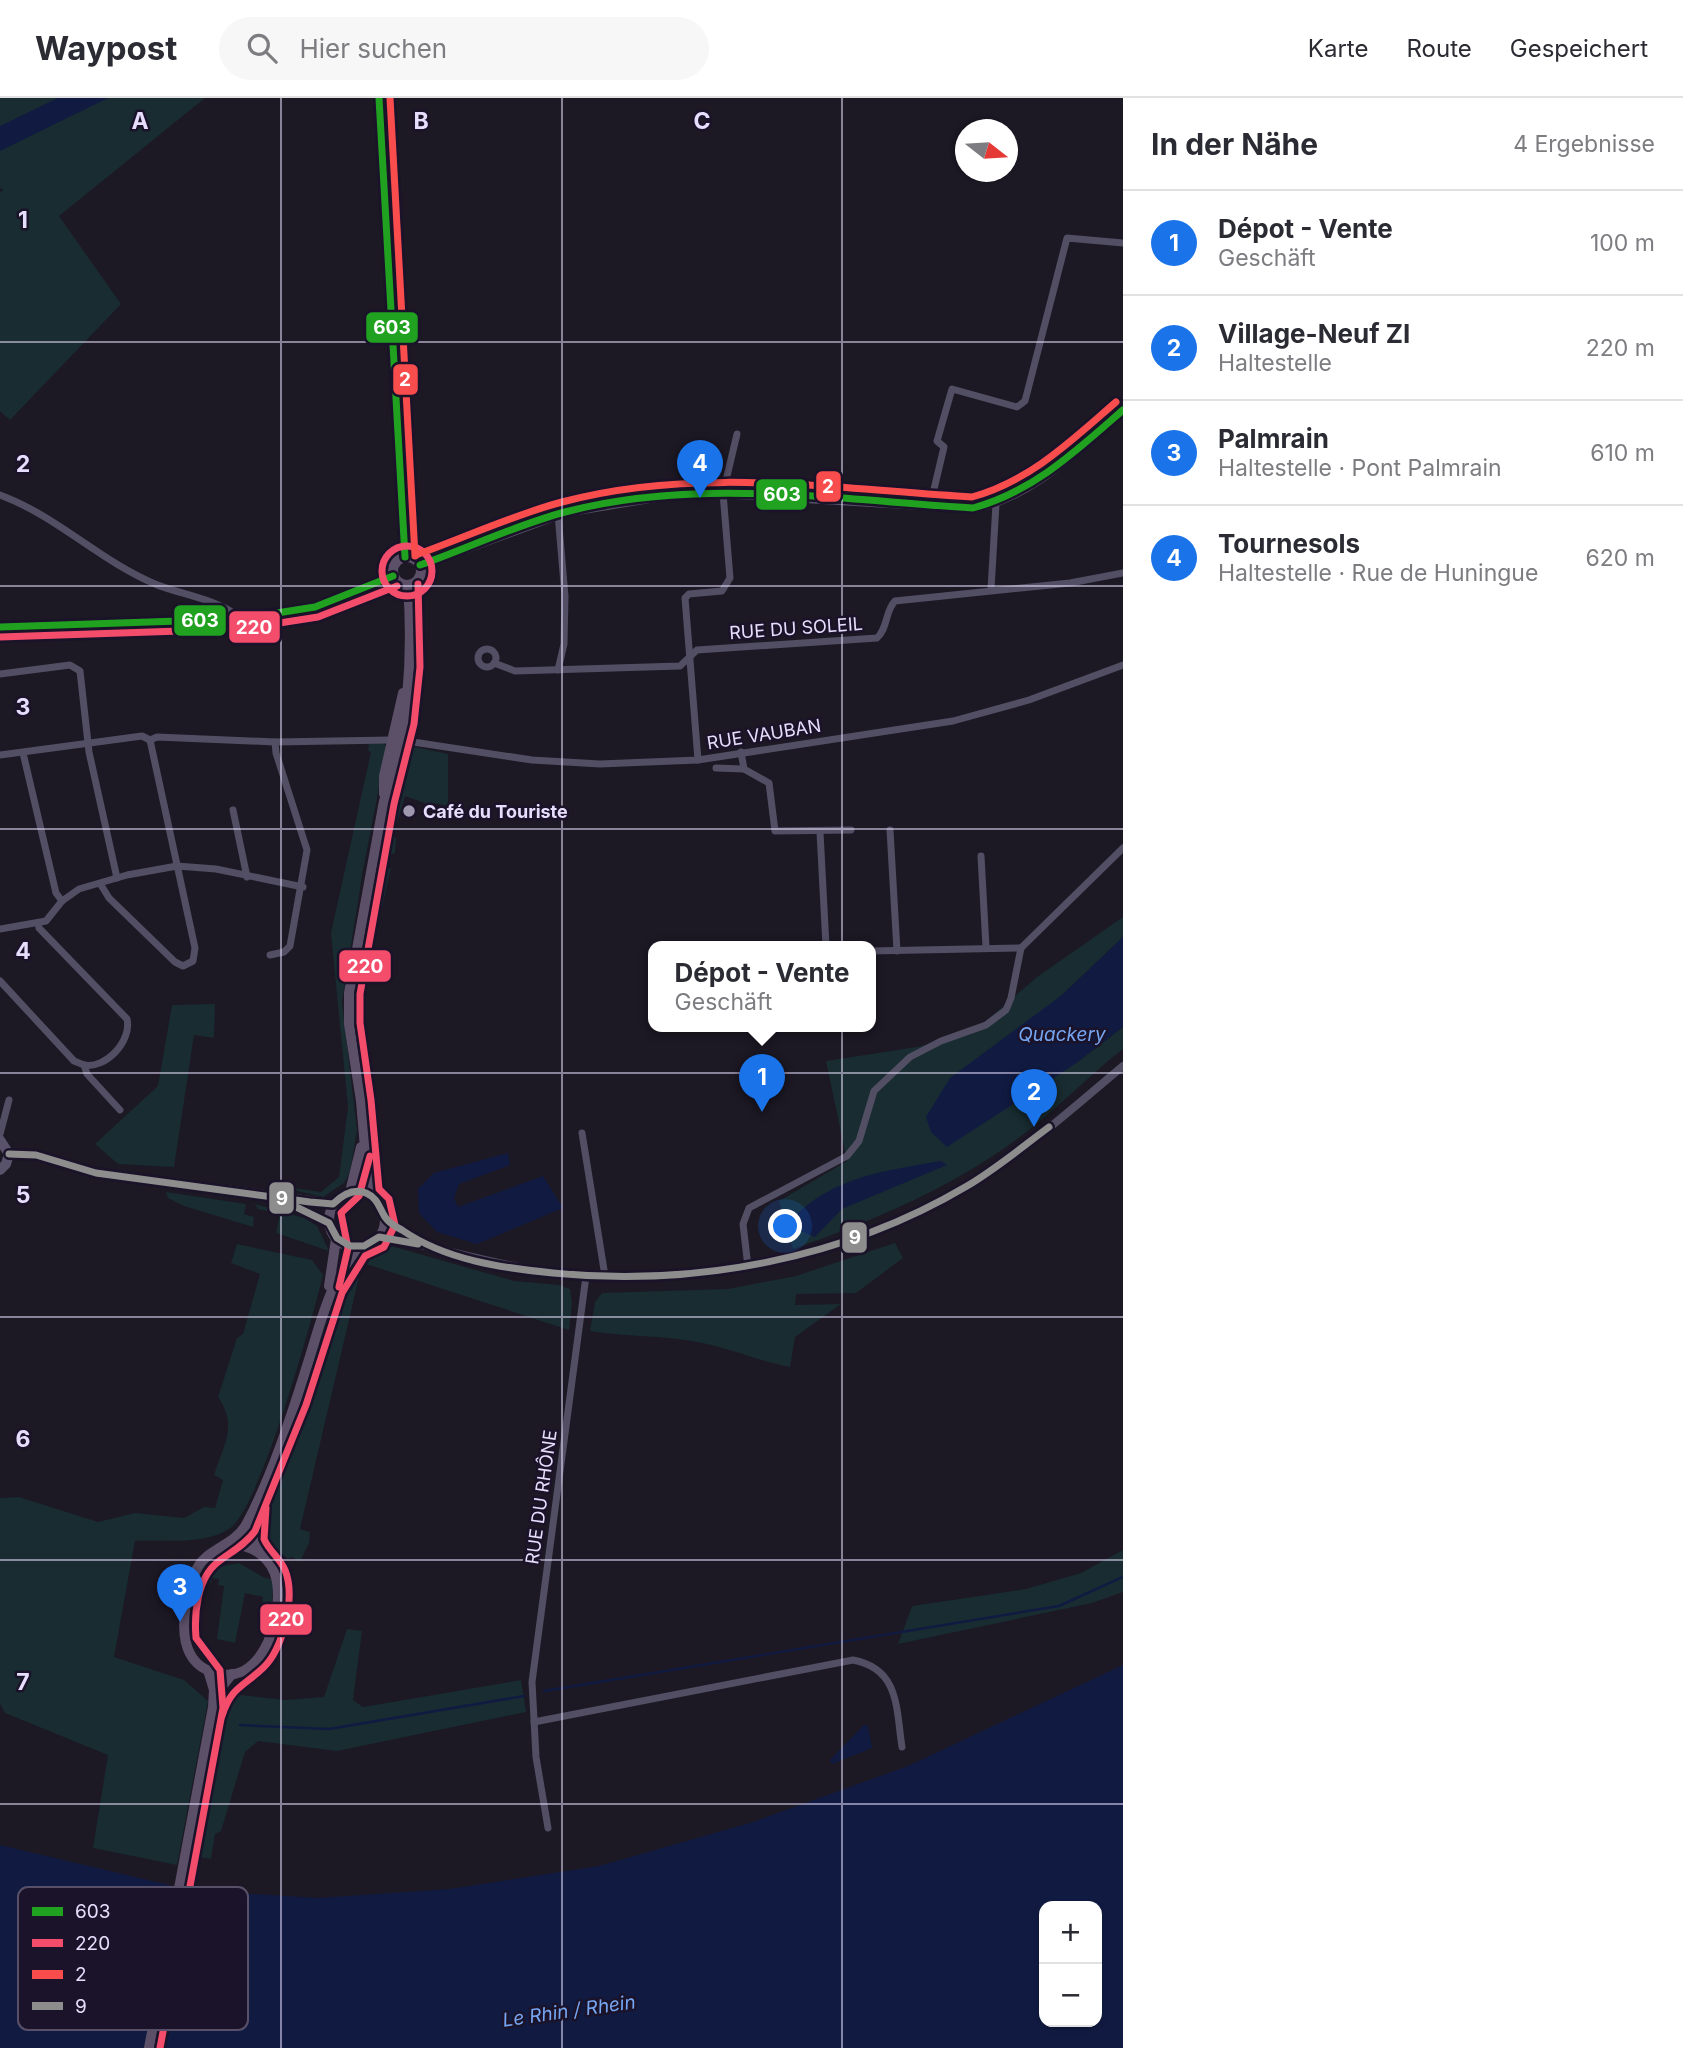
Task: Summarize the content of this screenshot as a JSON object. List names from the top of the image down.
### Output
{
  "streets": {
    "street": ["RUE DU SOLEIL", "RUE VAUBAN", "RUE DU RHÔNE"]
  },
  "water": ["Quackery", "Le Rhin / Rhein"],
  "places": ["Café du Touriste"],
  "lines": [
    "transit line 603",
    "transit line 2",
    "transit line 220",
    "transit line 9"
  ],
  "legend": [
    "603",
    "220",
    "2",
    "9"
  ],
  "north": "right",
  "page": {
    "header": "Waypost",
    "search": "Hier suchen",
    "nav": ["Karte", "Route", "Gespeichert"],
    "heading": ["In der Nähe", "4 Ergebnisse"],
    "list": [
      {
        "mark": "1",
        "name": "Dépot - Vente",
        "note": "Geschäft",
        "value": "100 m"
      },
      {
        "mark": "2",
        "name": "Village-Neuf ZI",
        "note": "Haltestelle",
        "value": "220 m"
      },
      {
        "mark": "3",
        "name": "Palmrain",
        "note": "Haltestelle · Pont Palmrain",
        "value": "610 m"
      },
      {
        "mark": "4",
        "name": "Tournesols",
        "note": "Haltestelle · Rue de Huningue",
        "value": "620 m"
      }
    ],
    "pins": [
      "4",
      "1",
      "2",
      "3"
    ],
    "popup": ["Dépot - Vente", "Geschäft"],
    "map_buttons": ["+", "−"]
  },
  "grid": {
    "columns": ["A", "B", "C"],
    "rows": [
      "1",
      "2",
      "3",
      "4",
      "5",
      "6",
      "7"
    ]
  }
}
